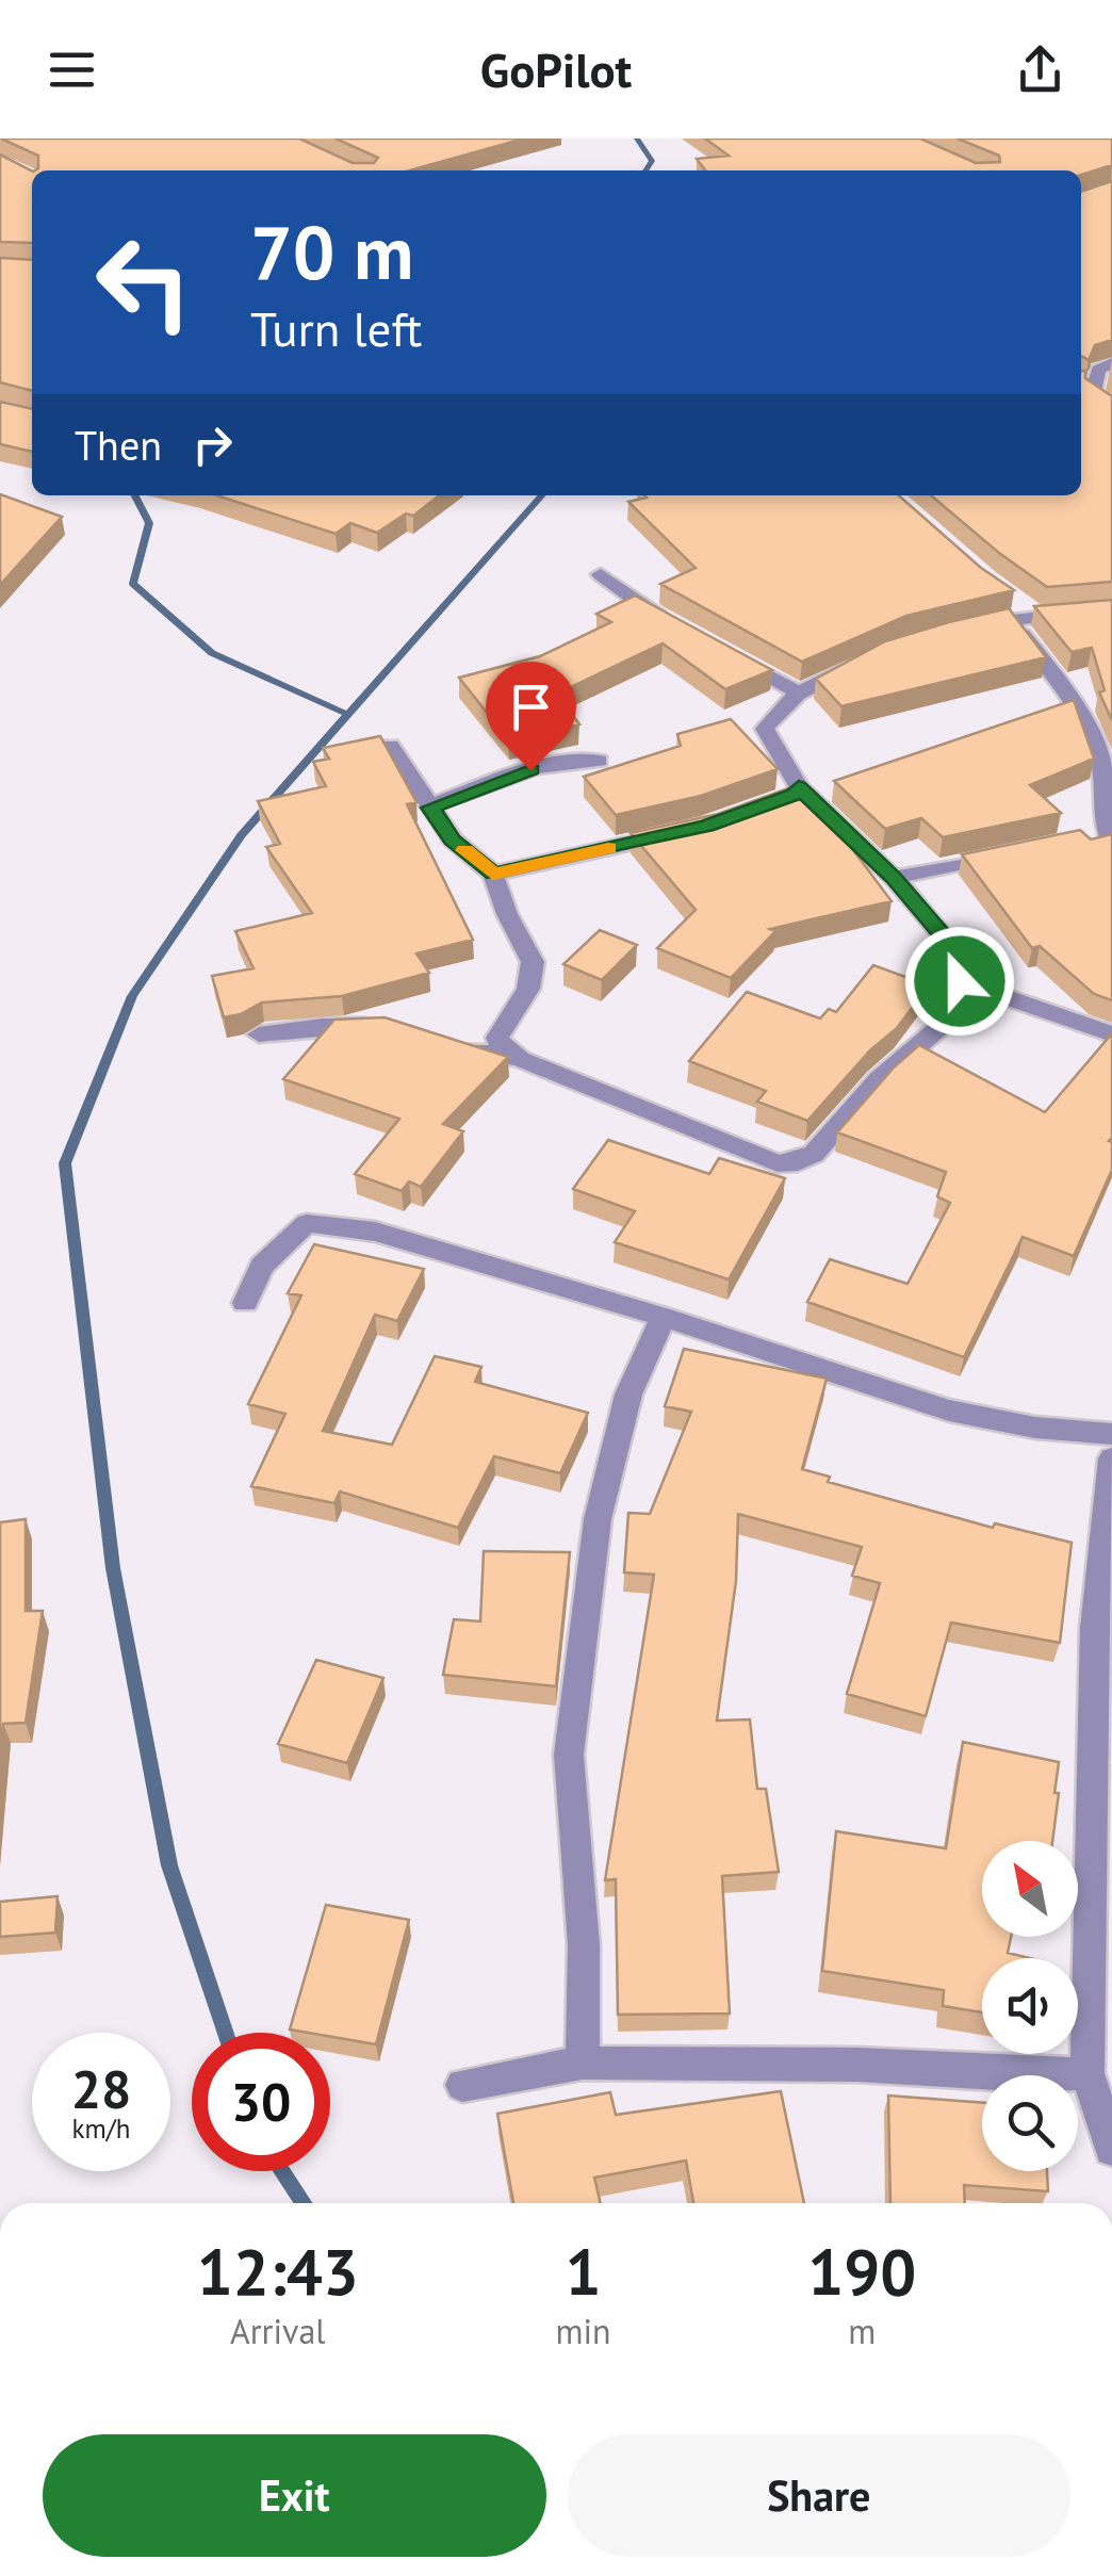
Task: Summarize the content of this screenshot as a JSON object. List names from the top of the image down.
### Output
{
  "north": "top left",
  "page": {
    "header": "GoPilot",
    "turn": ["70 m", "Turn left"],
    "then": "Then",
    "speed": "28 km/h",
    "limit": "30",
    "eta": [
      "12:43",
      "Arrival",
      "1",
      "min",
      "190",
      "m"
    ],
    "buttons": ["Exit", "Share"]
  }
}
